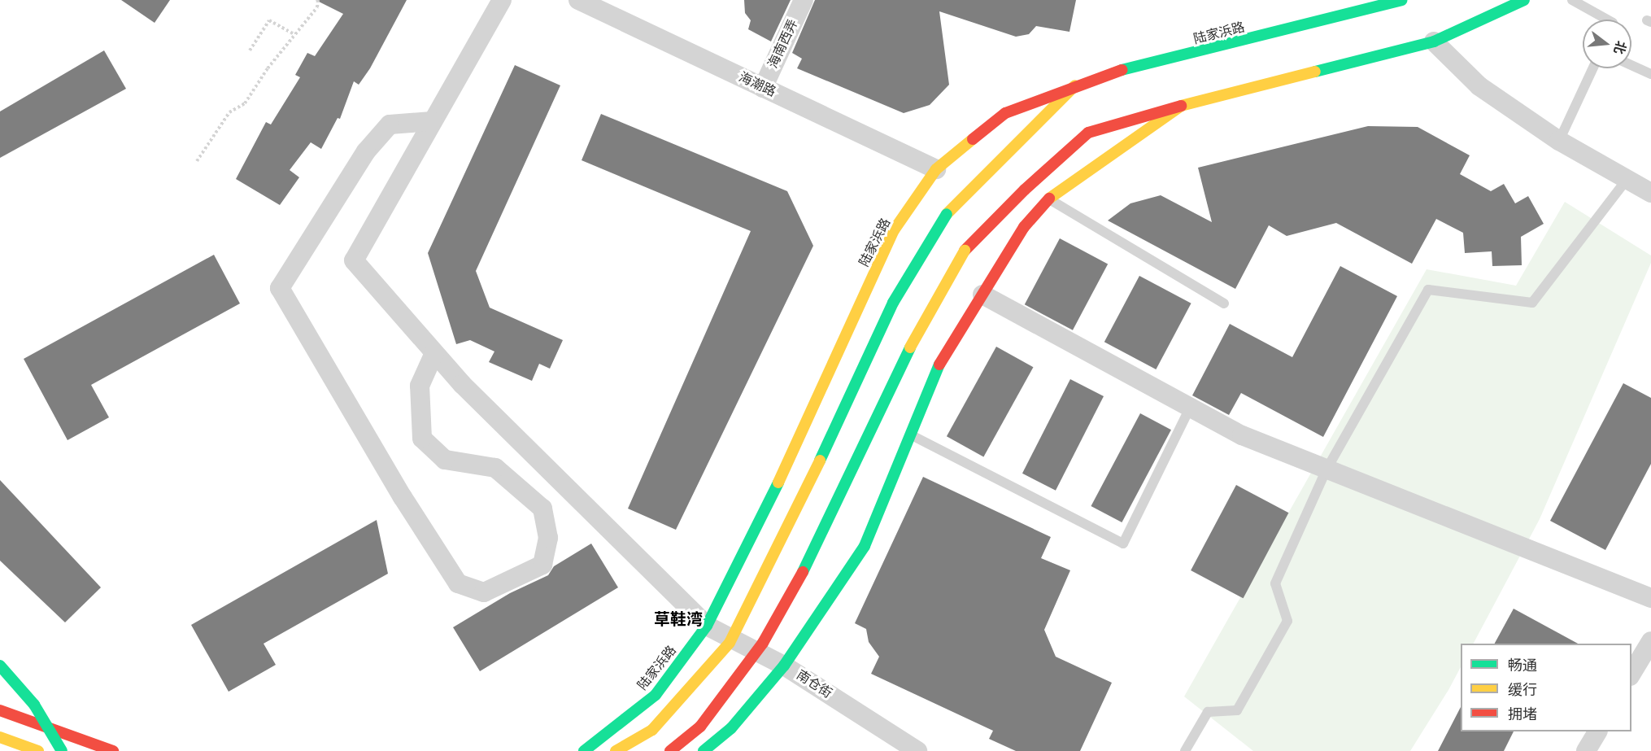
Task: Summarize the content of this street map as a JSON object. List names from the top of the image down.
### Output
{
  "streets": {
    "main road": ["陆家浜路"],
    "street": ["海南西弄", "海潮路", "南仓街"]
  },
  "crossings": [
    ["陆家浜路", "海潮路"],
    ["陆家浜路", "南仓街"],
    ["海南西弄", "海潮路"]
  ],
  "districts": ["草鞋湾"],
  "legend": ["畅通", "缓行", "拥堵"],
  "north": "right"
}
